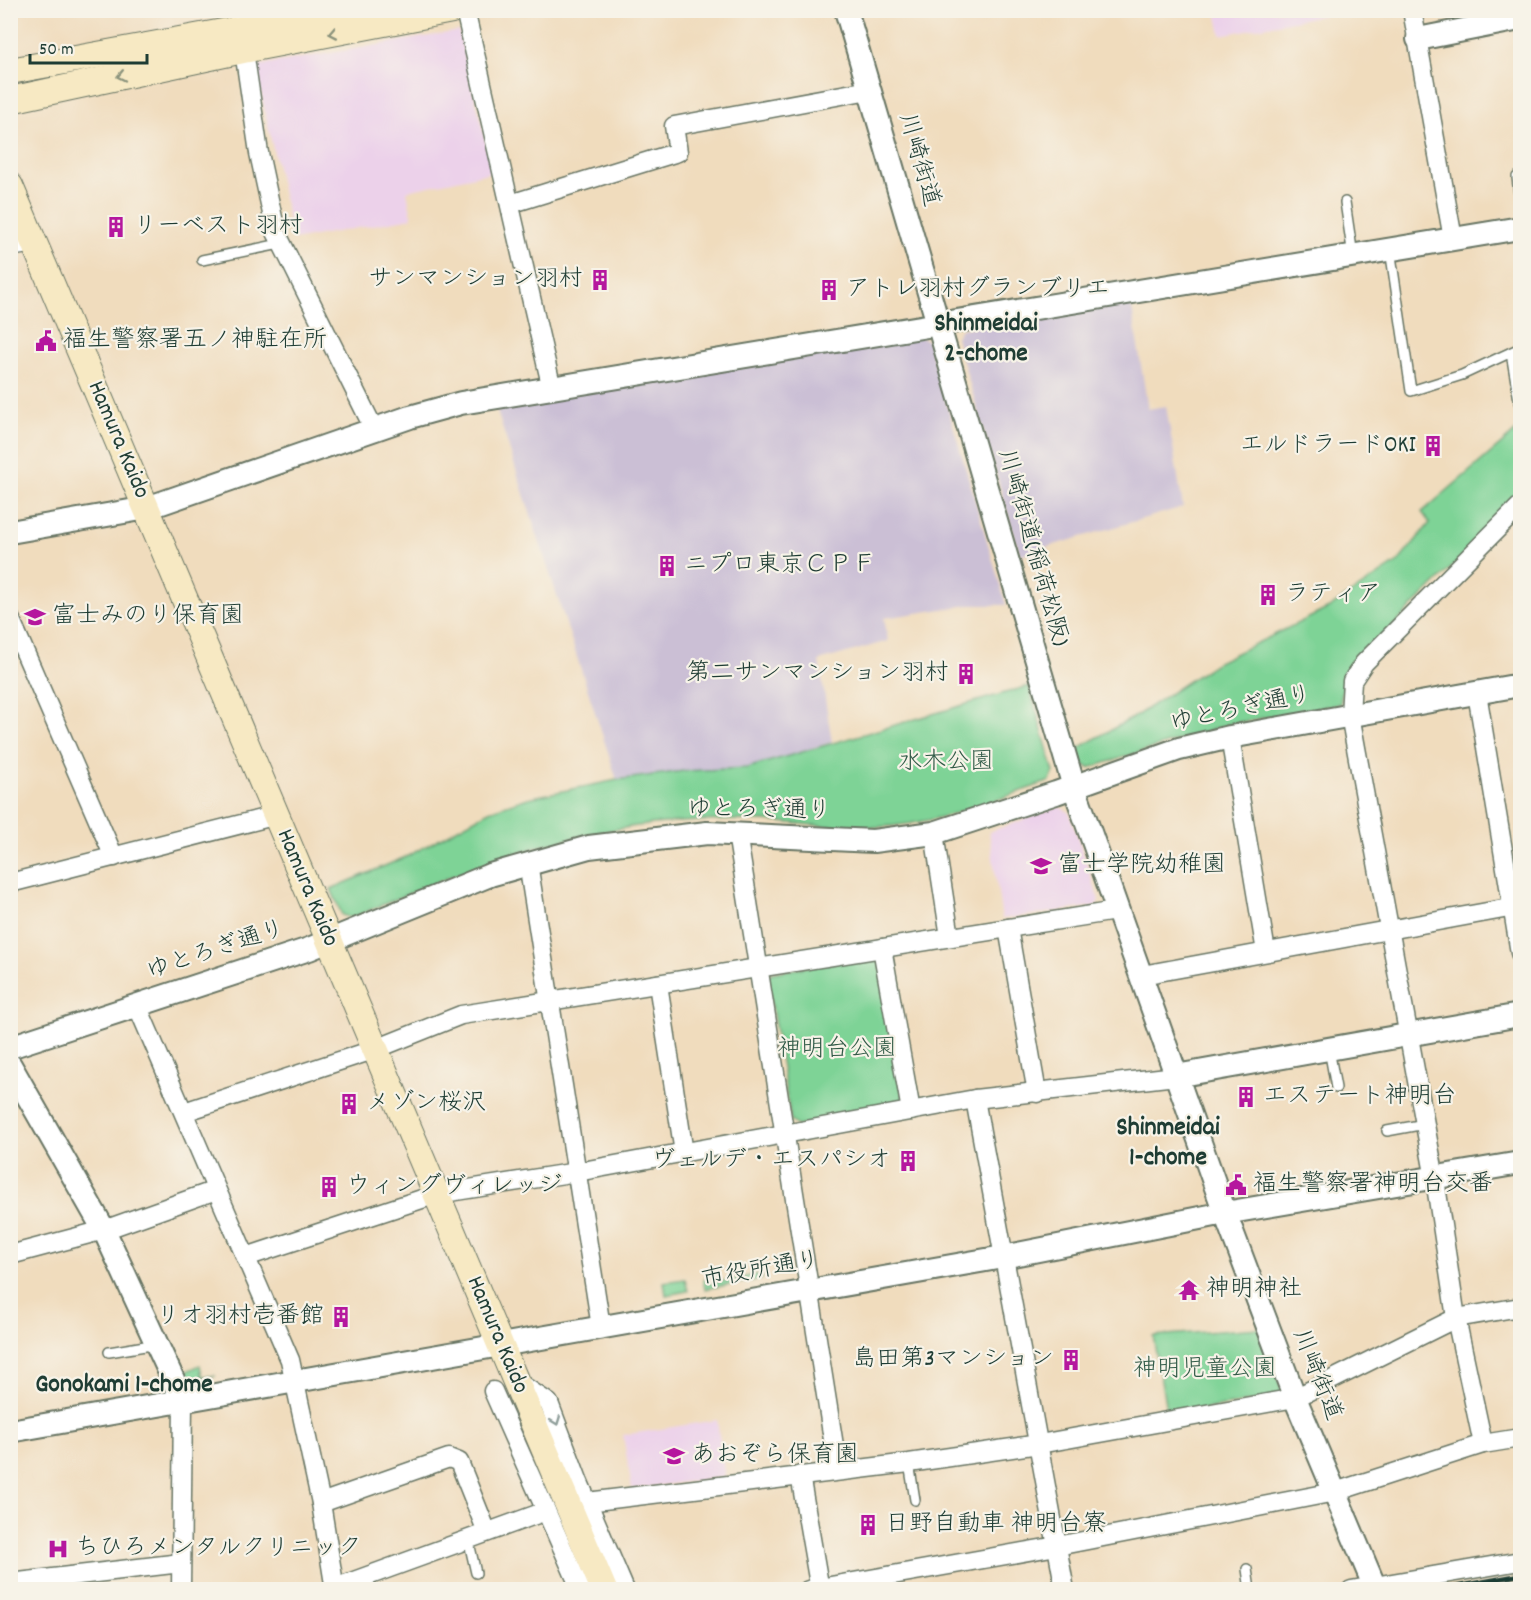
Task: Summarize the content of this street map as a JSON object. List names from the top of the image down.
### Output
{
  "streets": {
    "main road": ["Hamura Kaido"],
    "street": [
      "川崎街道",
      "川崎街道(稲荷松阪)",
      "ゆとろぎ通り",
      "市役所通り"
    ]
  },
  "crossings": [
    ["川崎街道", "川崎街道(稲荷松阪)"],
    ["川崎街道", "市役所通り"],
    ["Hamura Kaido", "ゆとろぎ通り"],
    ["Hamura Kaido", "市役所通り"],
    ["川崎街道(稲荷松阪)", "ゆとろぎ通り"]
  ],
  "districts": ["Shinmeidai 2-chome", "Shinmeidai 1-chome", "Gonokami 1-chome"],
  "parks": ["水木公園", "神明台公園", "神明児童公園"],
  "places": {
    "building": [
      "リーベスト羽村",
      "サンマンション羽村",
      "アトレ羽村グランブリエ",
      "エルドラードOKI",
      "ニプロ東京ＣＰＦ",
      "ラティア",
      "第二サンマンション羽村",
      "エステート神明台",
      "メゾン桜沢",
      "ヴェルデ・エスパシオ",
      "ウィングヴィレッジ",
      "リオ羽村壱番館",
      "島田第3マンション",
      "日野自動車 神明台寮"
    ],
    "public building": ["福生警察署五ノ神駐在所", "福生警察署神明台交番"],
    "school or university": ["富士みのり保育園", "富士学院幼稚園", "あおぞら保育園"],
    "temple": ["神明神社"],
    "hospital": ["ちひろメンタルクリニック"]
  },
  "scale_bar": "50 m"
}
